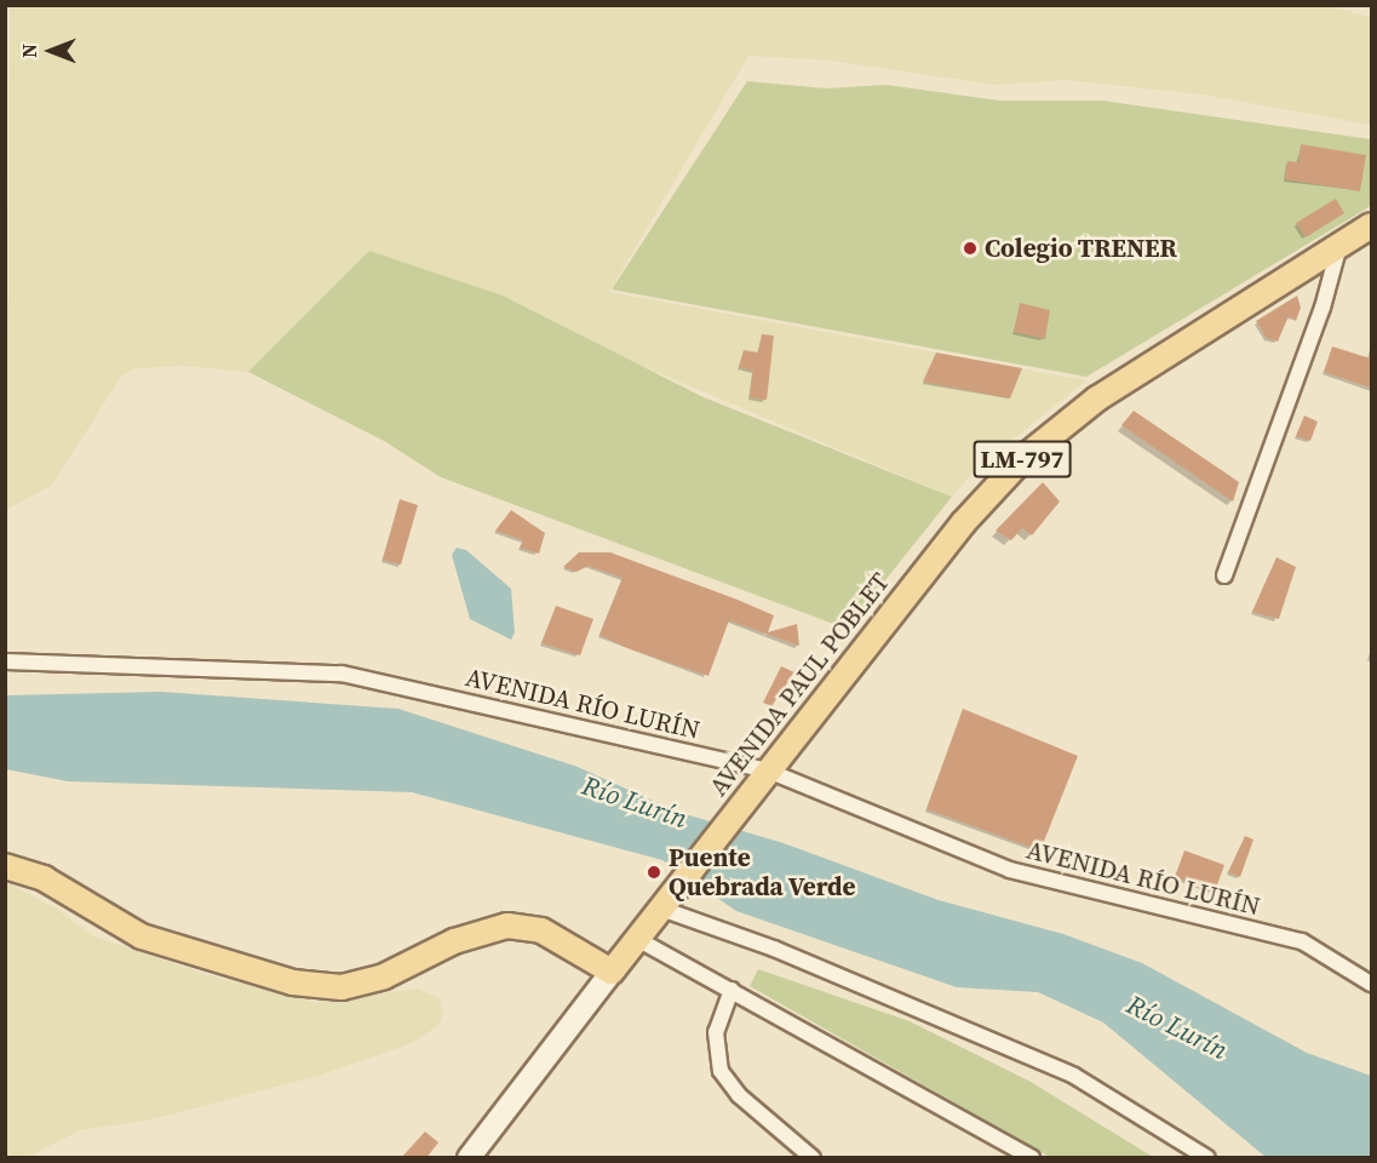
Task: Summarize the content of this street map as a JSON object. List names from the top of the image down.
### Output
{
  "streets": {
    "main road": ["LM-797", "AVENIDA PAUL POBLET"],
    "street": ["AVENIDA RÍO LURÍN"]
  },
  "crossings": [
    ["LM-797", "AVENIDA PAUL POBLET"],
    ["AVENIDA PAUL POBLET", "AVENIDA RÍO LURÍN"]
  ],
  "water": ["Río Lurín"],
  "places": ["Colegio TRENER", "Puente Quebrada Verde"],
  "north": "left"
}
